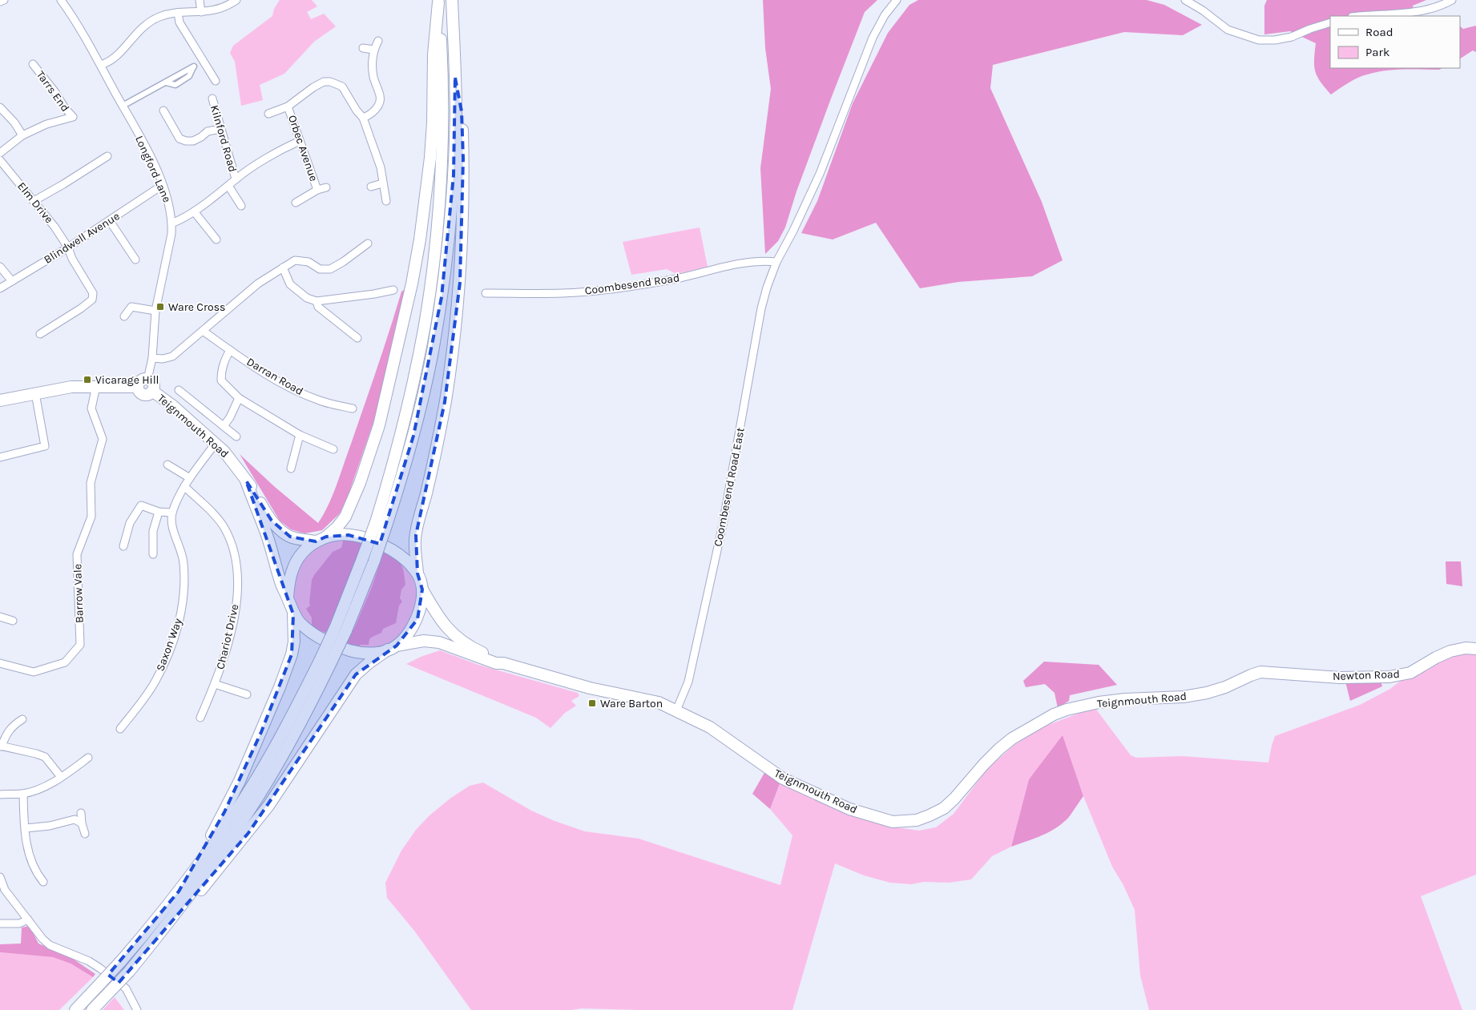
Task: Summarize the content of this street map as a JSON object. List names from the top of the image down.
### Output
{
  "streets": {
    "main road": ["Teignmouth Road", "Newton Road"],
    "street": [
      "Tarrs End",
      "Kilnford Road",
      "Orbec Avenue",
      "Longford Lane",
      "Elm Drive",
      "Blindwell Avenue",
      "Coombesend Road",
      "Darran Road",
      "Coombesend Road East",
      "Barrow Vale",
      "Chariot Drive",
      "Saxon Way"
    ]
  },
  "crossings": [
    ["Longford Lane", "Blindwell Avenue"],
    ["Longford Lane", "Teignmouth Road"],
    ["Elm Drive", "Blindwell Avenue"],
    ["Coombesend Road", "Coombesend Road East"],
    ["Teignmouth Road", "Coombesend Road East"],
    ["Teignmouth Road", "Newton Road"]
  ],
  "places": {
    "transit": ["Ware Cross", "Vicarage Hill", "Ware Barton"]
  },
  "legend": ["Road", "Park"]
}
